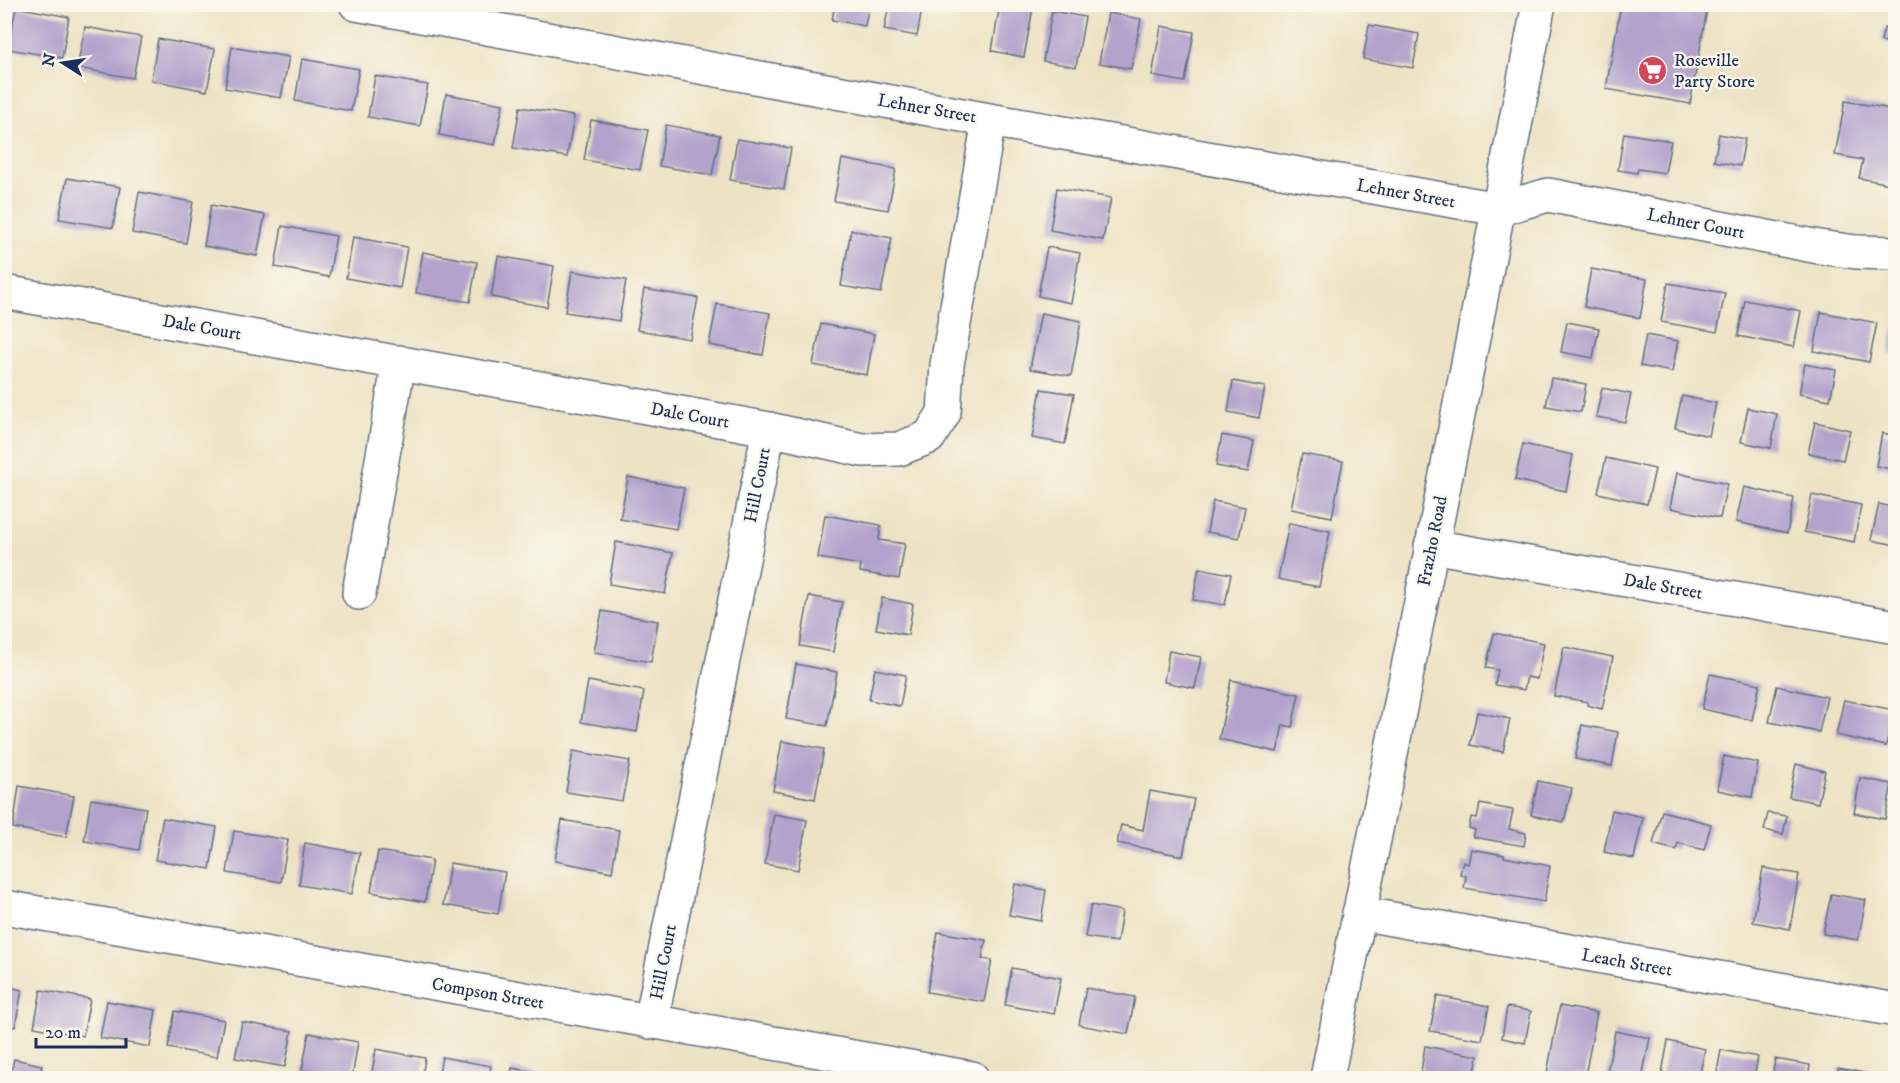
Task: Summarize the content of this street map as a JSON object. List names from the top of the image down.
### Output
{
  "streets": {
    "street": [
      "Lehner Street",
      "Lehner Court",
      "Dale Court",
      "Hill Court",
      "Frazho Road",
      "Dale Street",
      "Leach Street",
      "Compson Street"
    ]
  },
  "crossings": [
    ["Lehner Street", "Lehner Court"],
    ["Lehner Street", "Hill Court"],
    ["Lehner Street", "Frazho Road"],
    ["Lehner Court", "Frazho Road"],
    ["Dale Court", "Hill Court"],
    ["Hill Court", "Compson Street"],
    ["Frazho Road", "Dale Street"],
    ["Frazho Road", "Leach Street"]
  ],
  "places": {
    "supermarket": ["Roseville Party Store"]
  },
  "scale_bar": "20 m",
  "north": "left"
}
